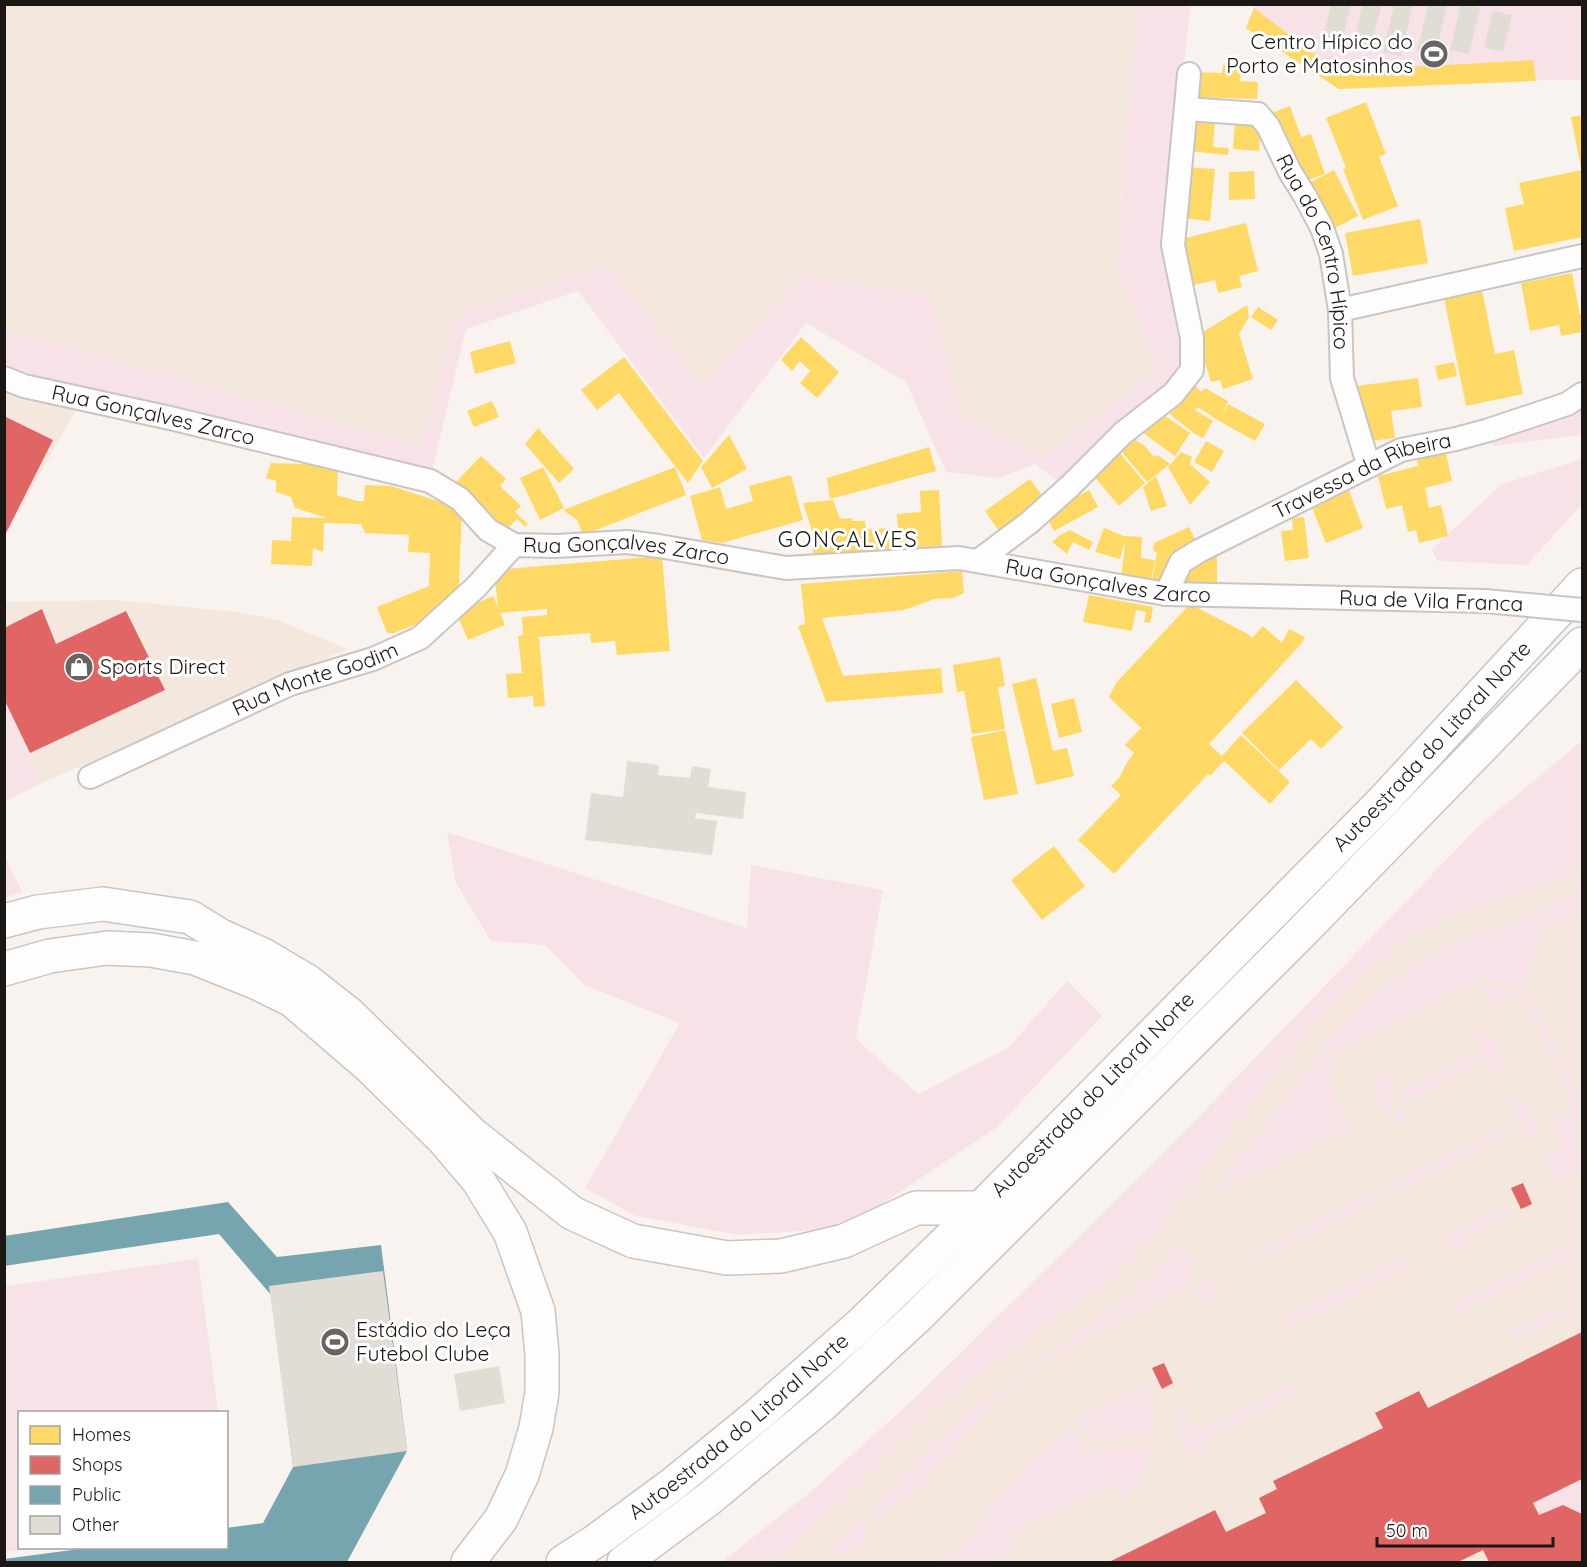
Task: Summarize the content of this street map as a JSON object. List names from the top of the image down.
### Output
{
  "streets": {
    "highway": ["Autoestrada do Litoral Norte"],
    "street": [
      "Rua do Centro Hípico",
      "Rua Gonçalves Zarco",
      "Travessa da Ribeira",
      "Rua de Vila Franca",
      "Rua Monte Godim"
    ]
  },
  "crossings": [
    ["Rua do Centro Hípico", "Travessa da Ribeira"],
    ["Rua Gonçalves Zarco", "Travessa da Ribeira"],
    ["Rua Gonçalves Zarco", "Rua de Vila Franca"],
    ["Rua Gonçalves Zarco", "Rua Monte Godim"]
  ],
  "districts": ["GONÇALVES"],
  "places": {
    "sports": ["Centro Hípico do Porto e Matosinhos", "Estádio do Leça Futebol Clube"],
    "shop": ["Sports Direct"]
  },
  "legend": [
    "Homes",
    "Shops",
    "Public",
    "Other"
  ],
  "scale_bar": "50 m"
}
